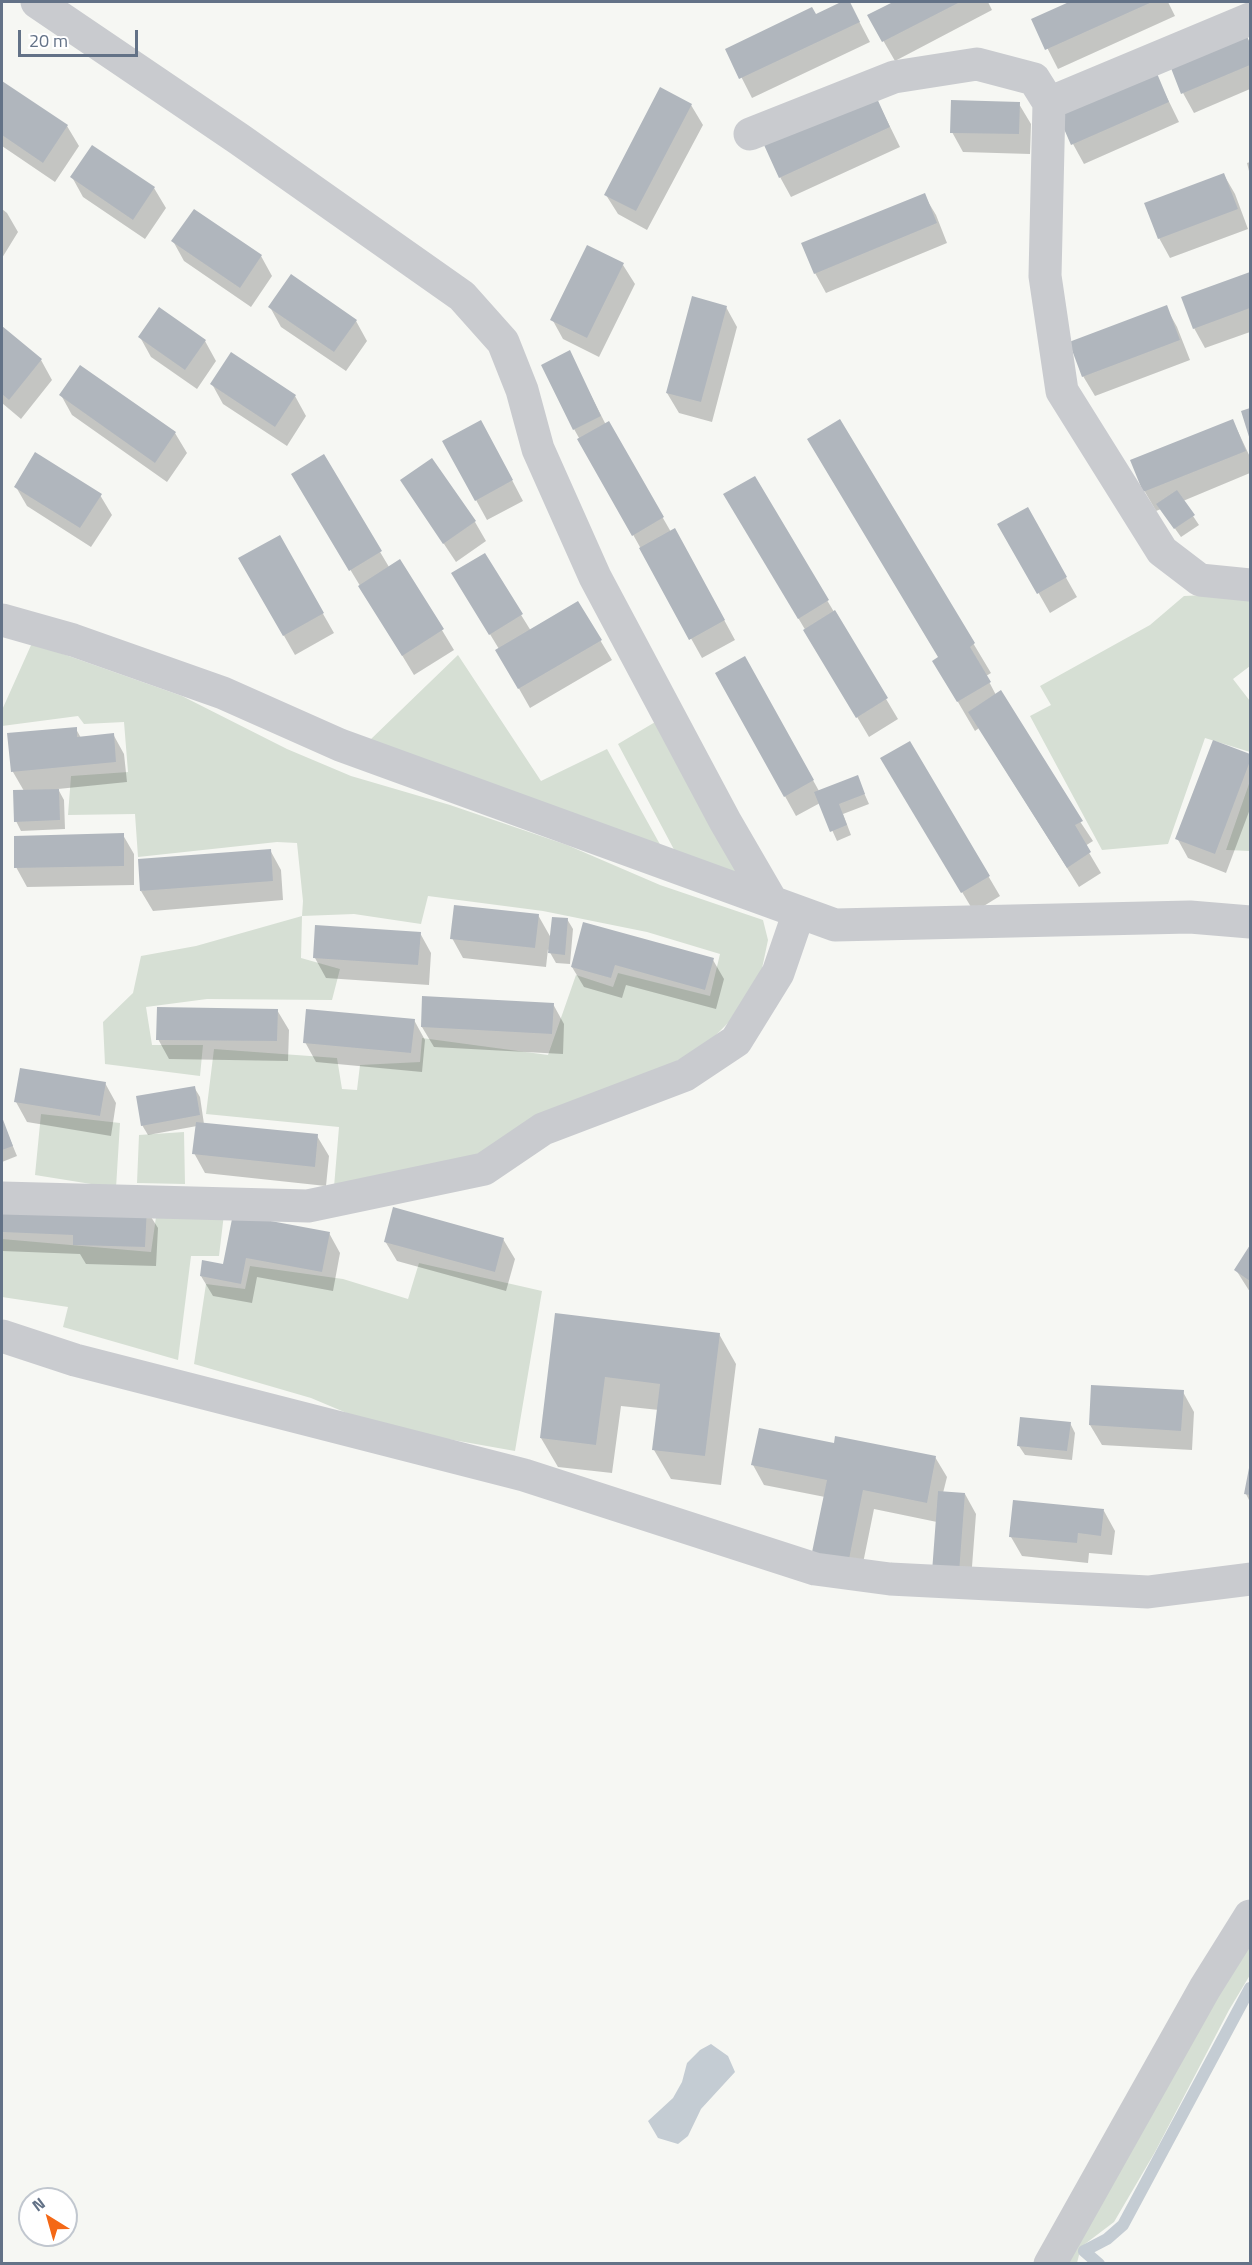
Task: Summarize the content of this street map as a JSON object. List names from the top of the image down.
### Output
{
  "scale_bar": "20 m",
  "north": "top left"
}
